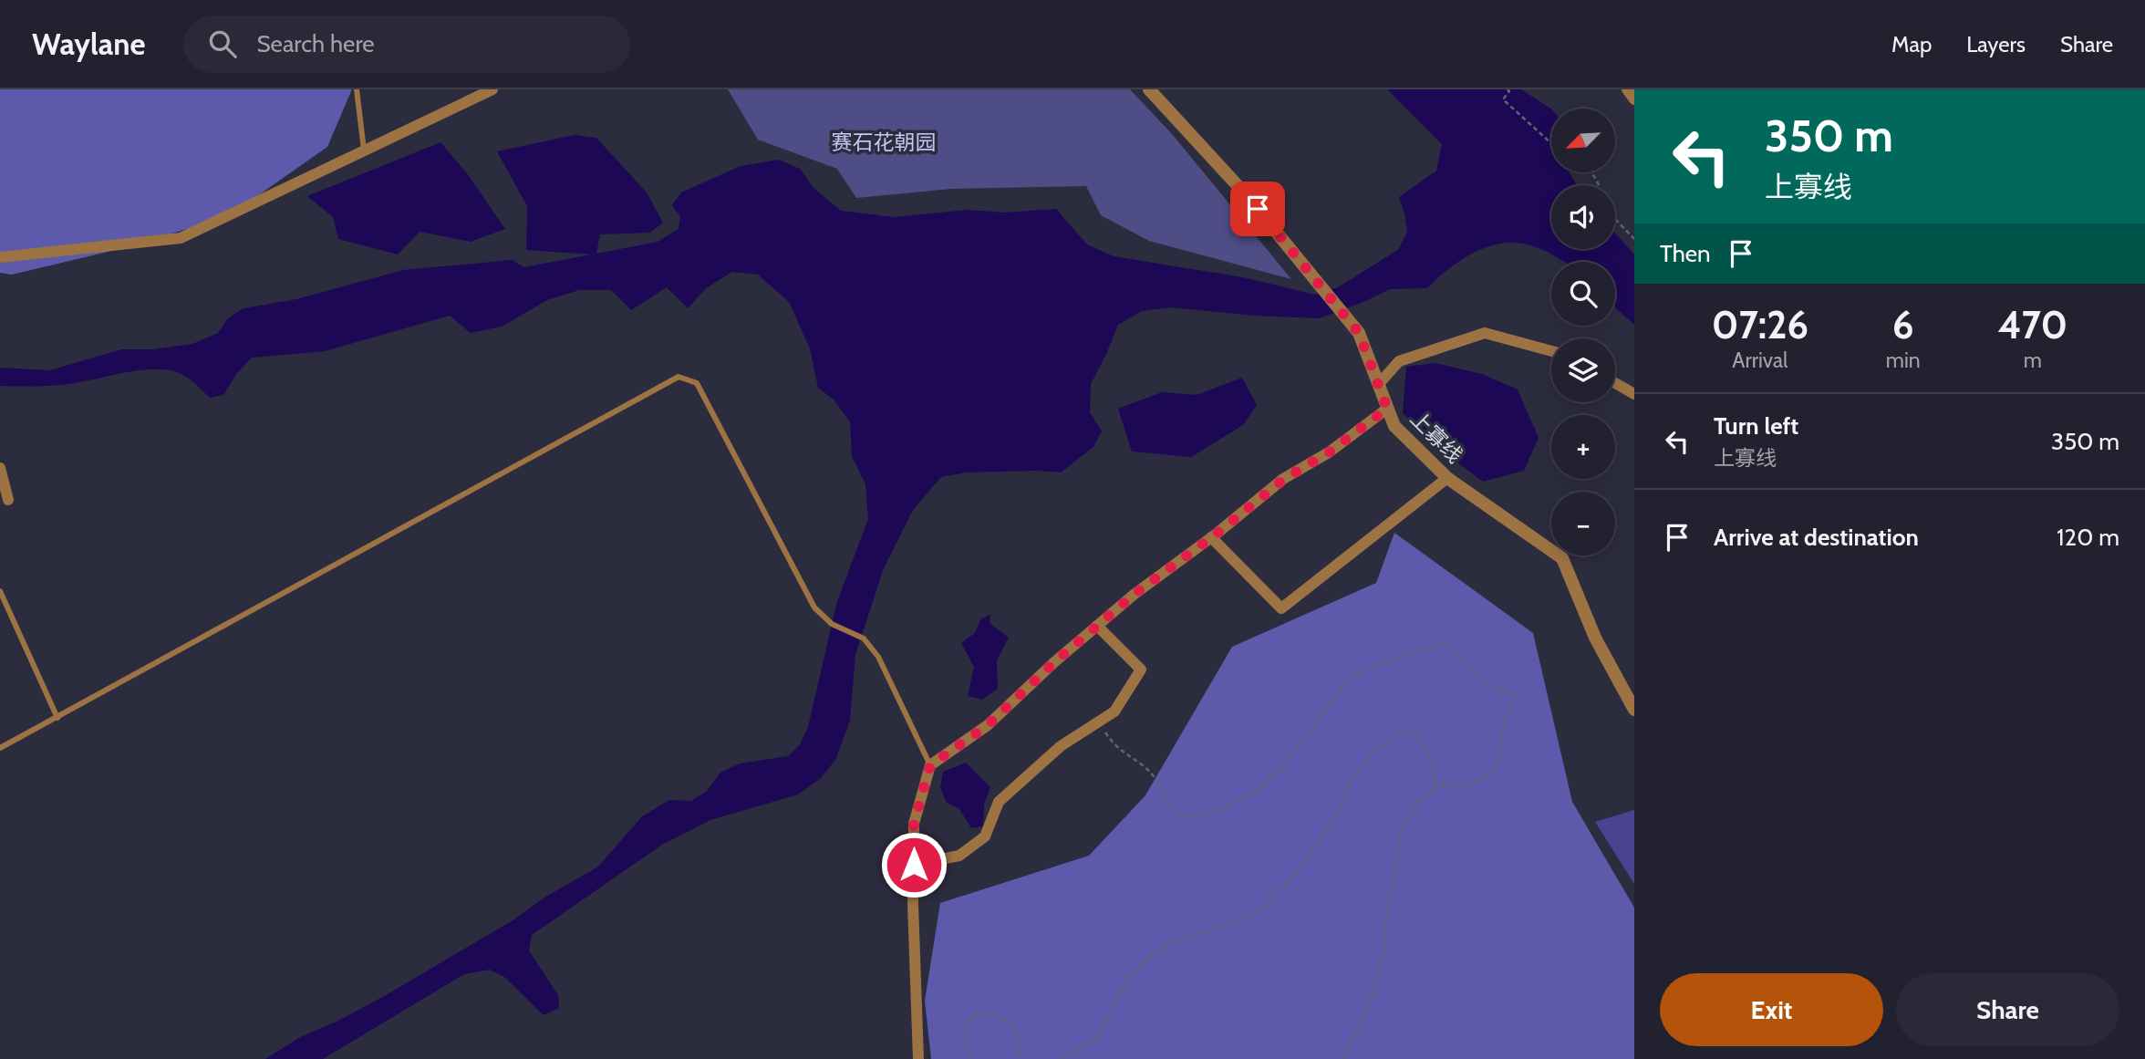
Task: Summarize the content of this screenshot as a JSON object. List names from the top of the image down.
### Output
{
  "streets": {
    "street": ["上寡线"]
  },
  "parks": ["赛石花朝园"],
  "north": "bottom left",
  "page": {
    "header": "Waylane",
    "search": "Search here",
    "nav": ["Map", "Layers", "Share"],
    "turn": ["350 m", "上寡线"],
    "map_buttons": ["+", "−"],
    "then": "Then",
    "eta": [
      "07:26",
      "Arrival",
      "6",
      "min",
      "470",
      "m"
    ],
    "list": [
      {
        "name": "Turn left",
        "note": "上寡线",
        "value": "350 m"
      },
      {
        "name": "Arrive at destination",
        "value": "120 m"
      }
    ],
    "buttons": ["Exit", "Share"]
  }
}
